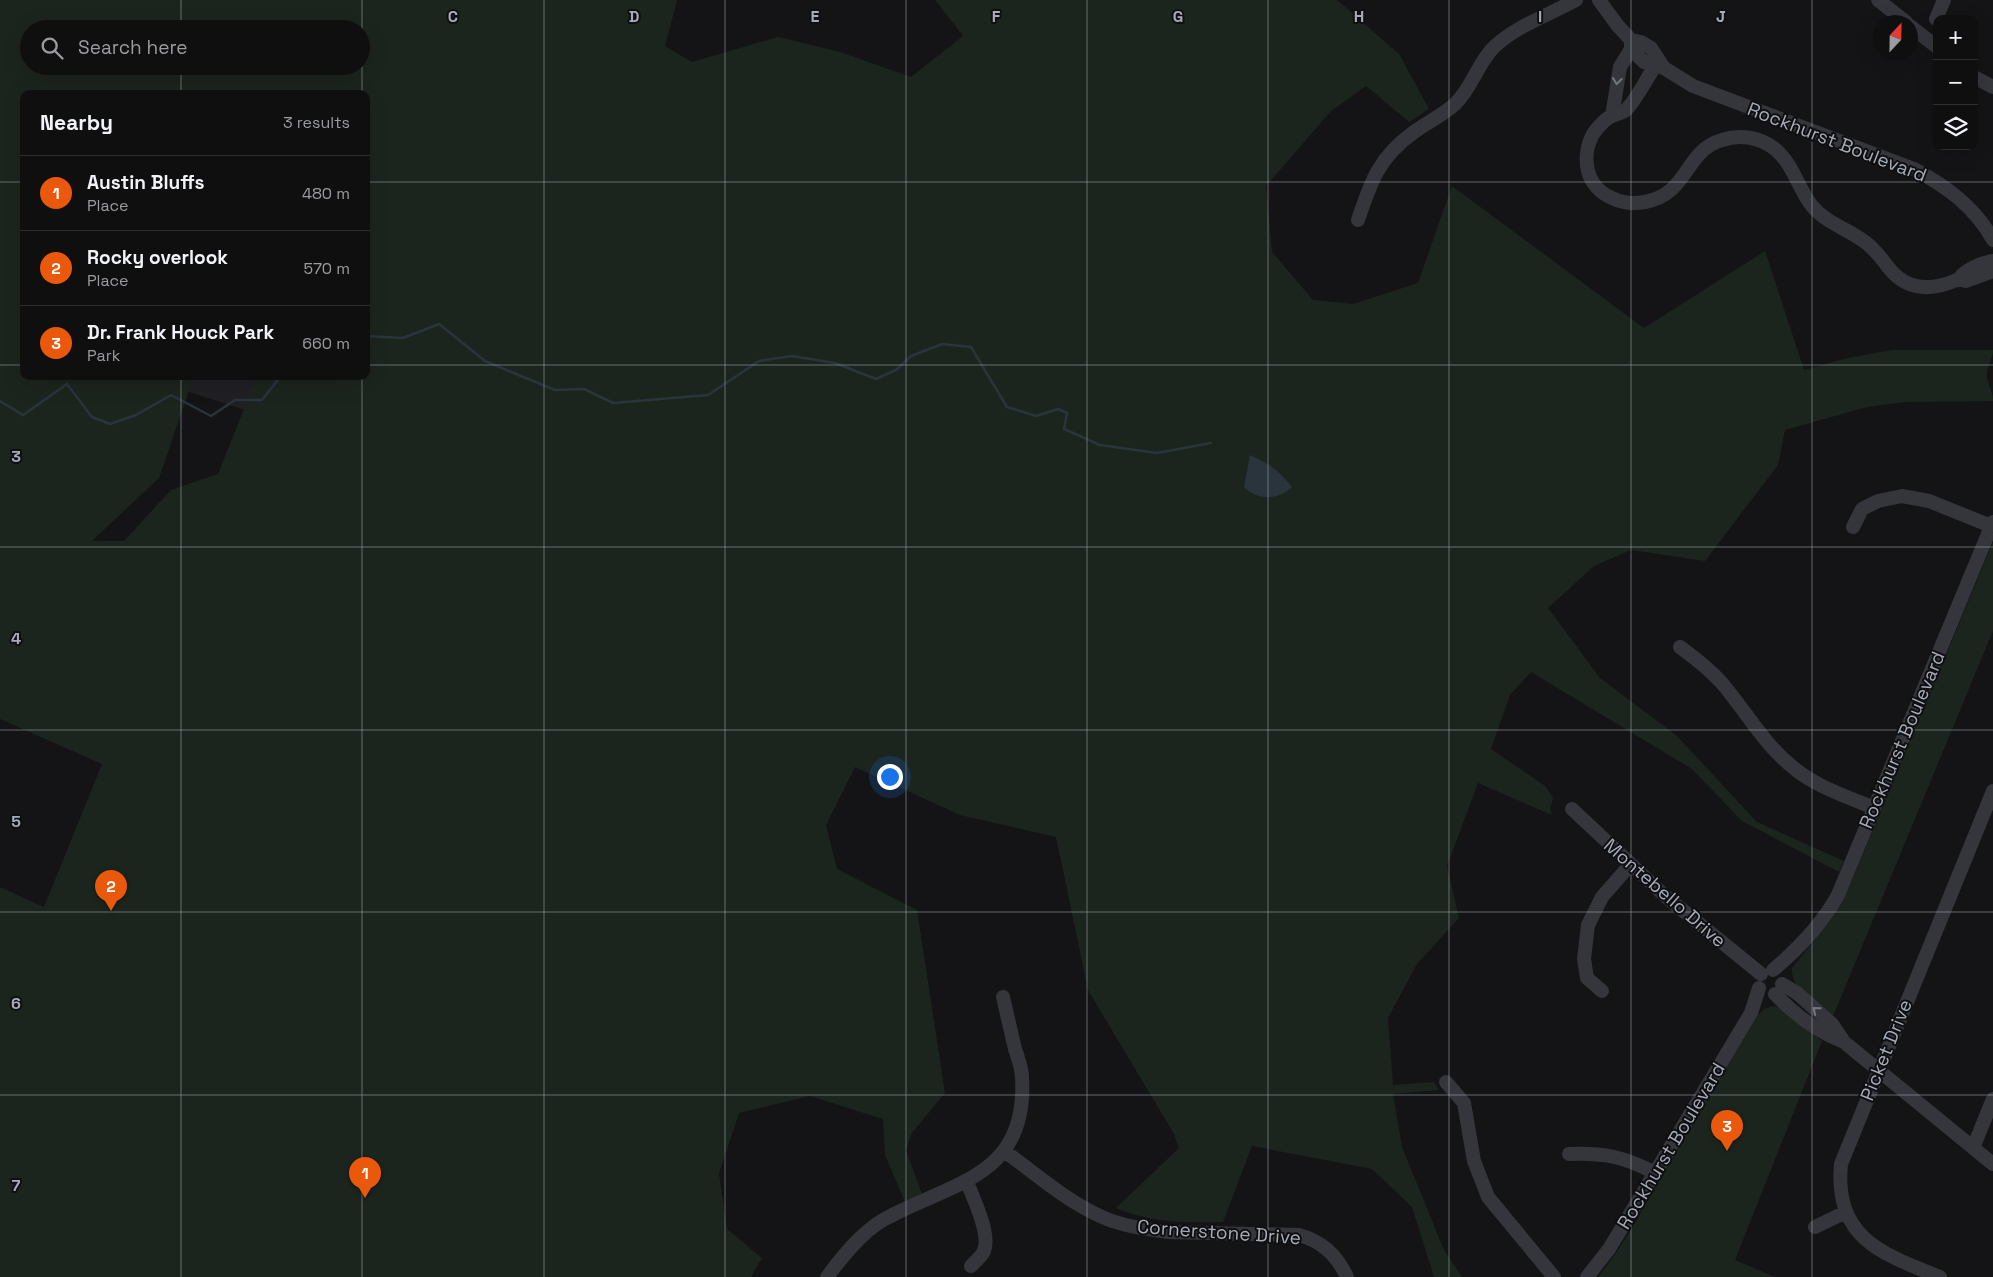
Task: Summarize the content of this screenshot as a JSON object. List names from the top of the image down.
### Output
{
  "streets": {
    "street": [
      "Rockhurst Boulevard",
      "Montebello Drive",
      "Picket Drive",
      "Cornerstone Drive"
    ]
  },
  "crossings": [
    ["Rockhurst Boulevard", "Montebello Drive"],
    ["Montebello Drive", "Picket Drive"]
  ],
  "north": "top",
  "page": {
    "map_buttons": ["+", "−"],
    "search": "Search here",
    "heading": ["Nearby", "3 results"],
    "list": [
      {
        "mark": "1",
        "name": "Austin Bluffs",
        "note": "Place",
        "value": "480 m"
      },
      {
        "mark": "2",
        "name": "Rocky overlook",
        "note": "Place",
        "value": "570 m"
      },
      {
        "mark": "3",
        "name": "Dr. Frank Houck Park",
        "note": "Park",
        "value": "660 m"
      }
    ],
    "pins": ["2", "3", "1"]
  },
  "grid": {
    "columns": [
      "C",
      "D",
      "E",
      "F",
      "G",
      "H",
      "I",
      "J"
    ],
    "rows": [
      "3",
      "4",
      "5",
      "6",
      "7"
    ]
  }
}
